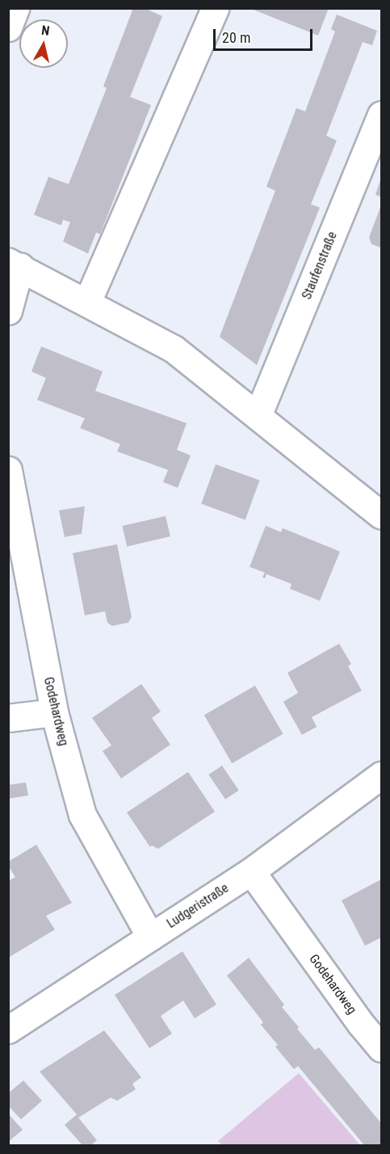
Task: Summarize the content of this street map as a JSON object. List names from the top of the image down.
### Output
{
  "streets": {
    "street": ["Staufenstraße", "Godehardweg", "Ludgeristraße"]
  },
  "crossings": [
    ["Godehardweg", "Ludgeristraße"]
  ],
  "scale_bar": "20 m",
  "north": "top"
}
